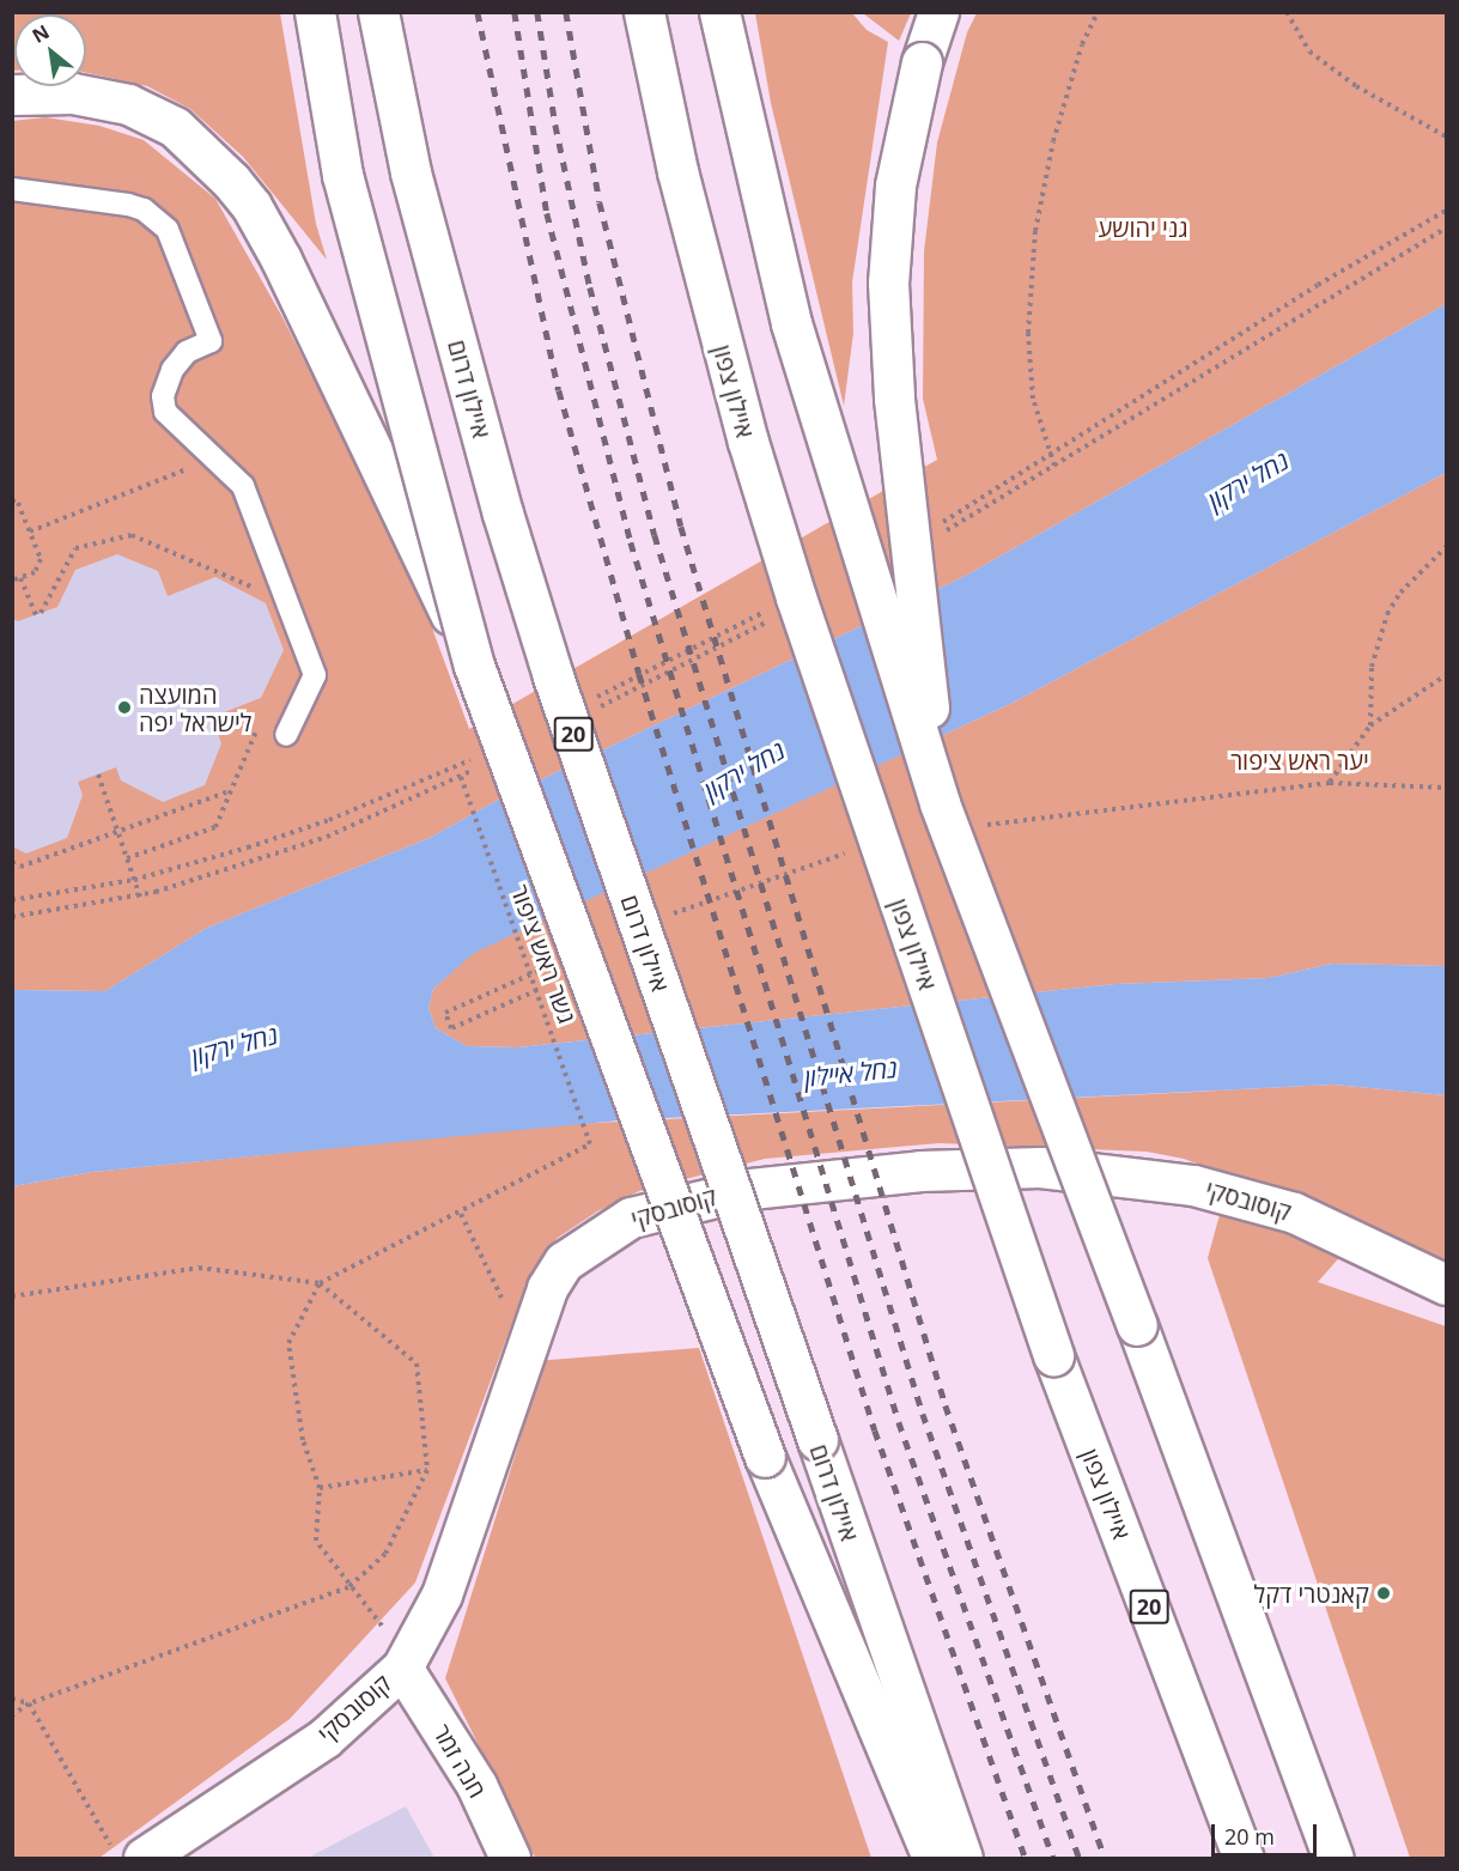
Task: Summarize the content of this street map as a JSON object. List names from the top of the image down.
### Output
{
  "streets": {
    "main road": [
      "איילון דרום",
      "איילון צפון",
      "20",
      "קוסובסקי",
      "חנה זמר"
    ],
    "path": ["גשר ראש ציפור"]
  },
  "crossings": [
    ["קוסובסקי", "חנה זמר"]
  ],
  "water": ["נחל ירקון", "נחל איילון"],
  "parks": ["גני יהושע", "יער ראש ציפור"],
  "places": ["המועצה לישראל יפה", "קאנטרי דקל"],
  "scale_bar": "20 m",
  "north": "top left"
}
